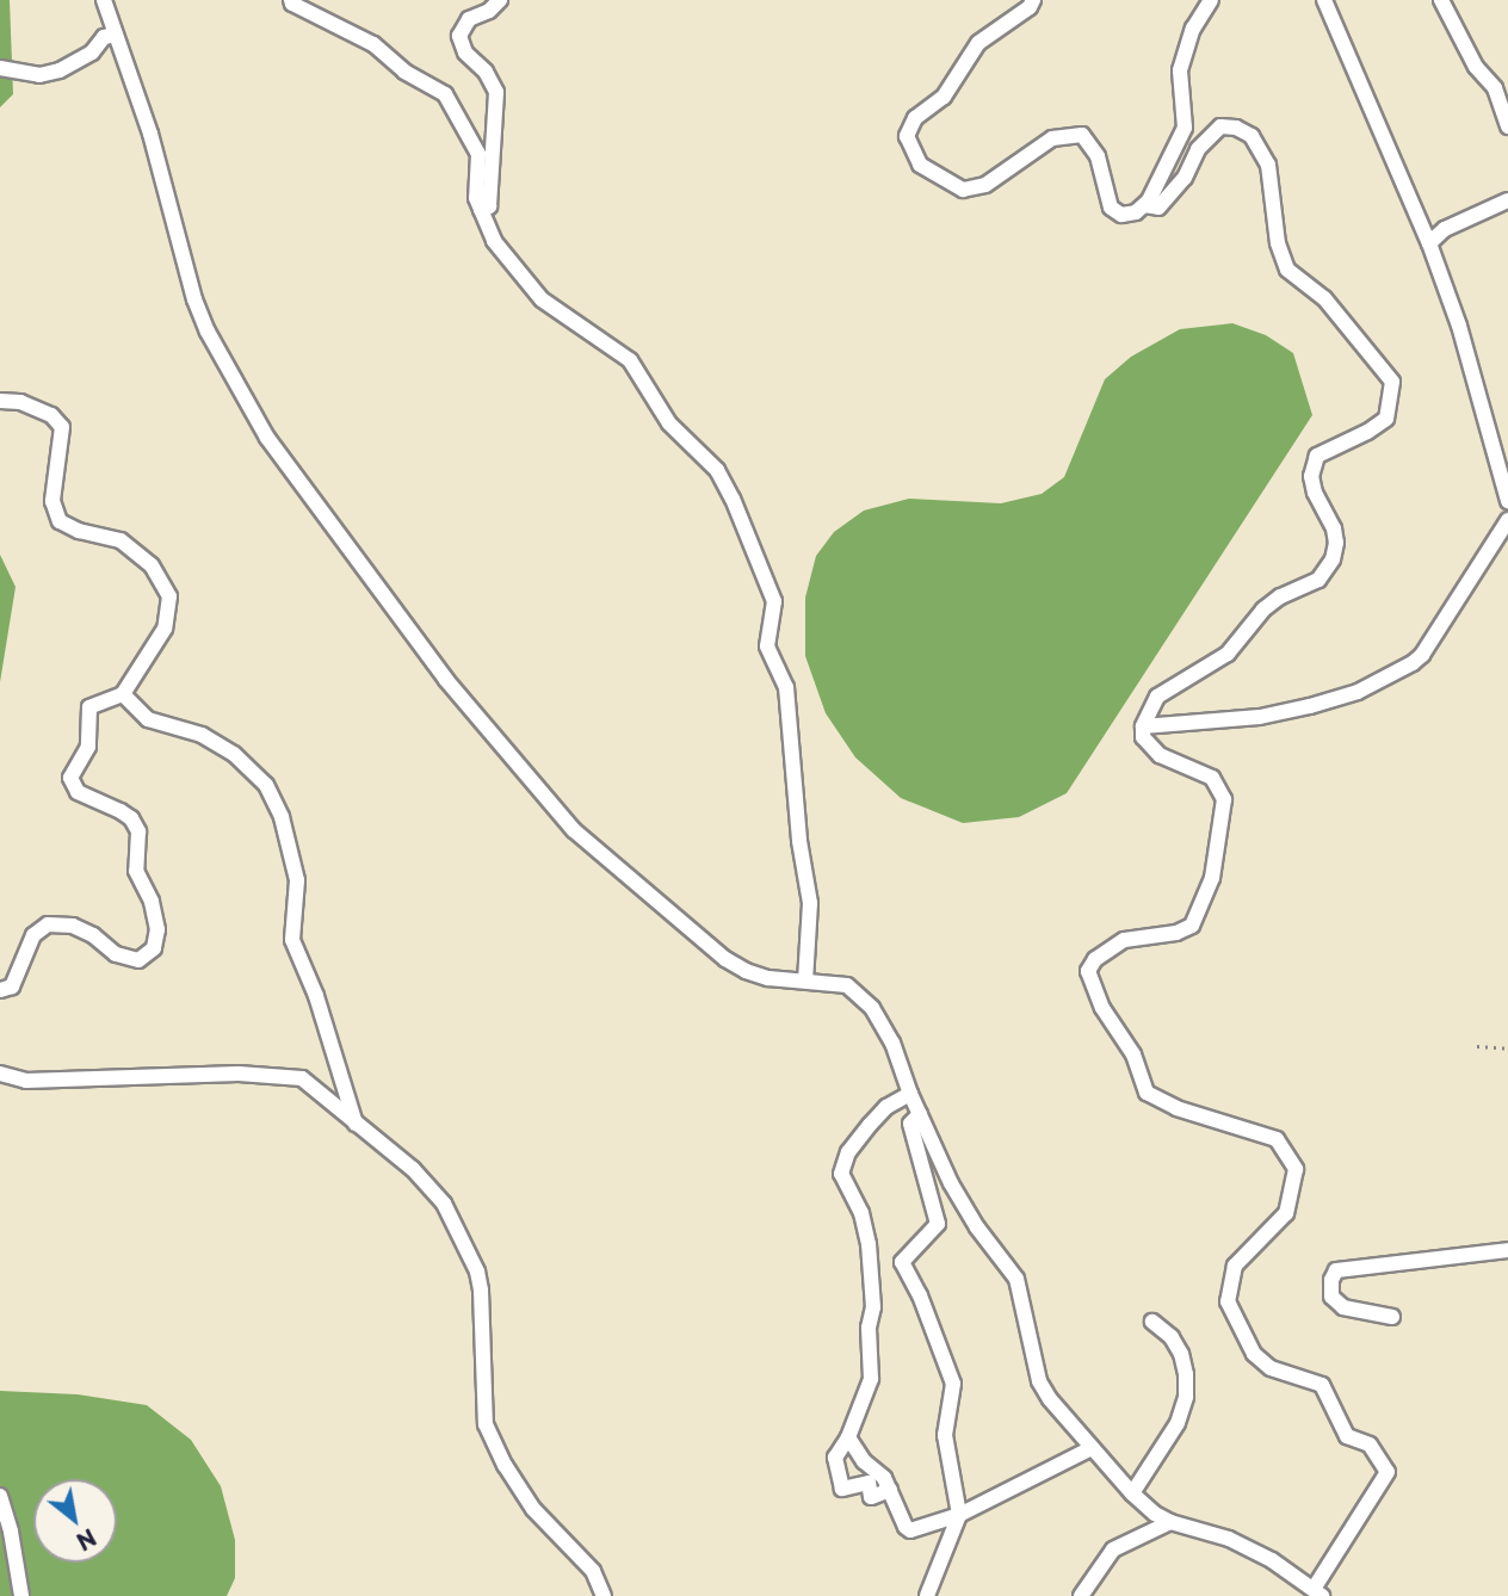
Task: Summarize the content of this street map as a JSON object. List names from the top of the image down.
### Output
{
  "north": "bottom right"
}
